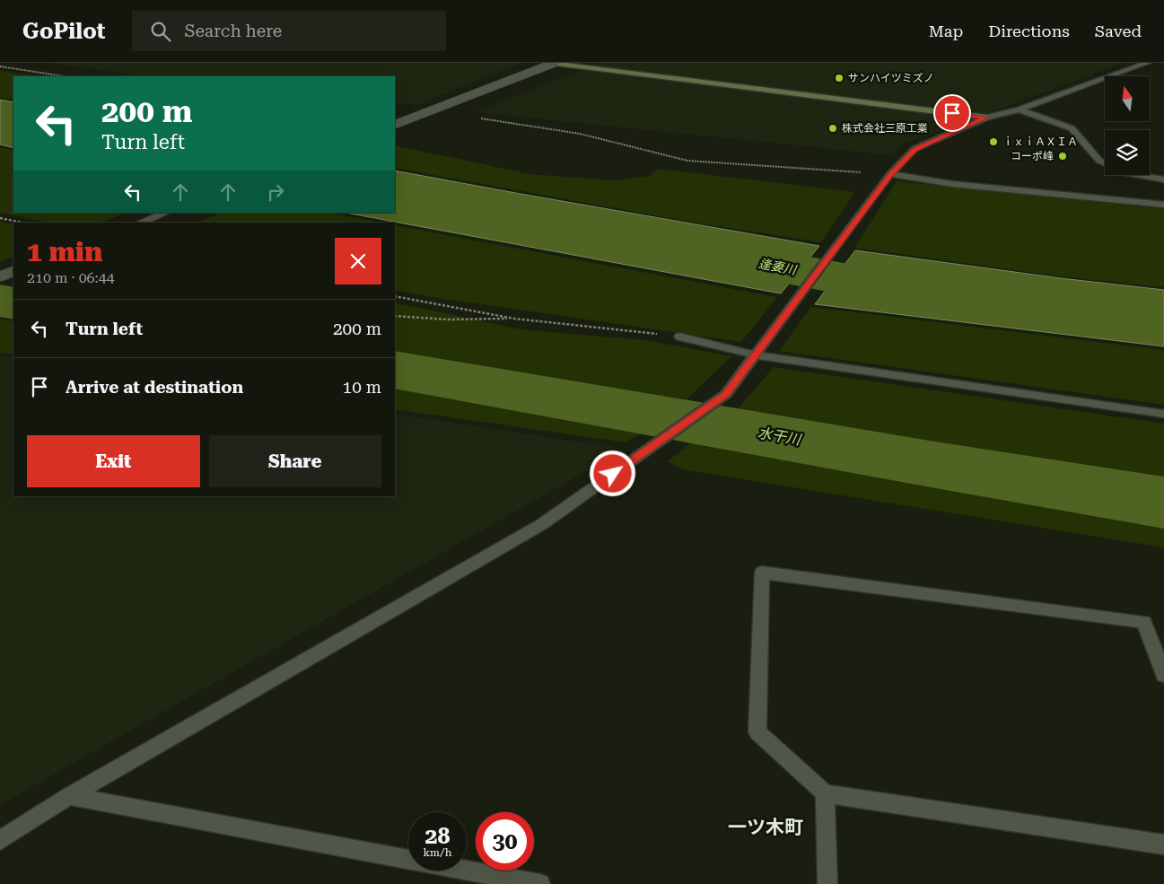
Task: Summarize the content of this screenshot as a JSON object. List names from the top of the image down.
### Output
{
  "districts": ["一ツ木町"],
  "water": ["逢妻川", "水干川"],
  "places": [
    "サンハイツミズノ",
    "株式会社三原工業",
    "ｉｘｉＡＸＩＡ",
    "コーポ峰"
  ],
  "north": "top",
  "page": {
    "header": "GoPilot",
    "search": "Search here",
    "nav": ["Map", "Directions", "Saved"],
    "turn": ["200 m", "Turn left"],
    "heading": ["1 min", "210 m · 06:44"],
    "list": [
      {
        "name": "Turn left",
        "value": "200 m"
      },
      {
        "name": "Arrive at destination",
        "value": "10 m"
      }
    ],
    "buttons": ["Exit", "Share"],
    "speed": "28 km/h",
    "limit": "30"
  }
}
